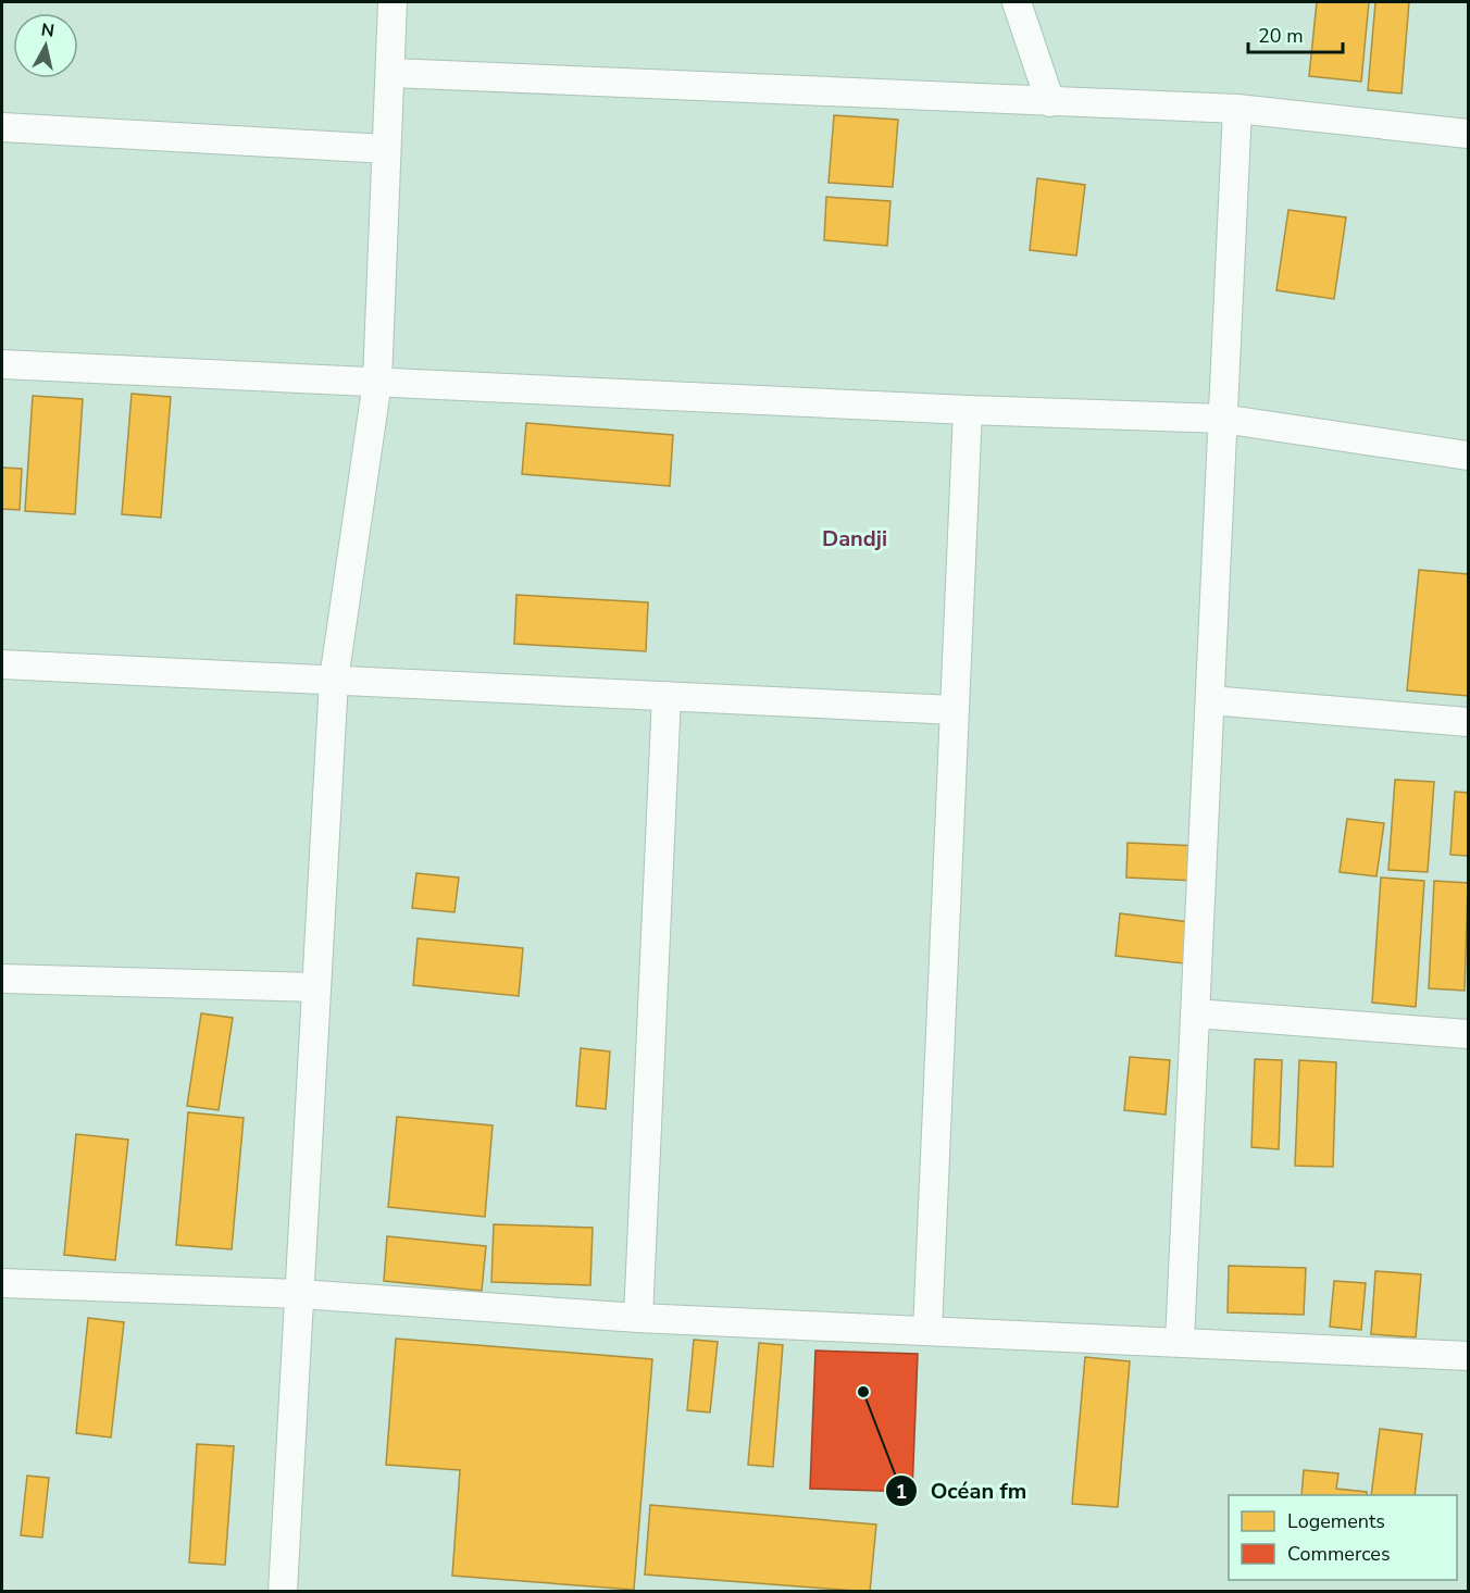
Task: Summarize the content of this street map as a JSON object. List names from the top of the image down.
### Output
{
  "districts": ["Dandji"],
  "places": ["Océan fm"],
  "legend": ["Logements", "Commerces"],
  "scale_bar": "20 m",
  "north": "top"
}
